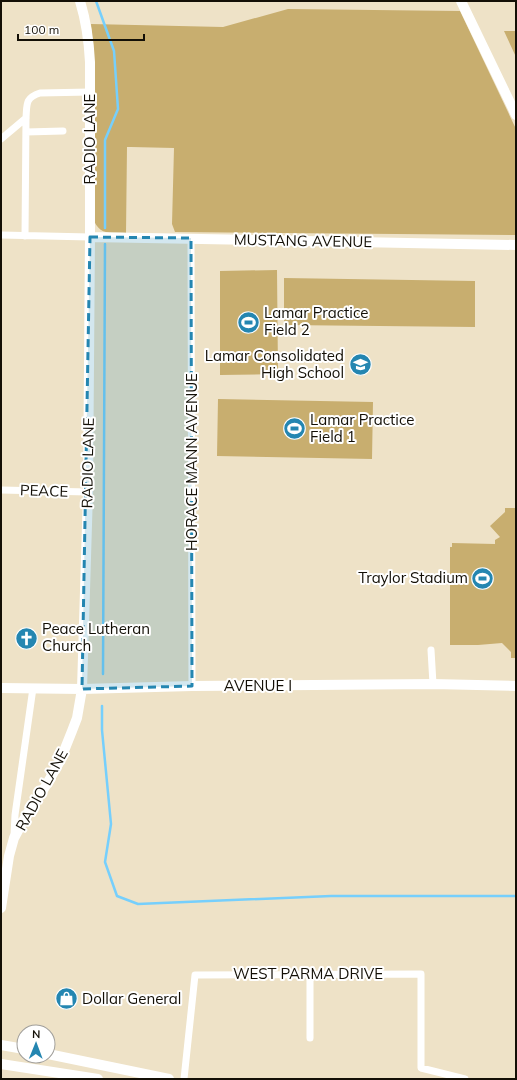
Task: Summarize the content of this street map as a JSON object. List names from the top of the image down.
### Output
{
  "streets": {
    "street": [
      "RADIO LANE",
      "MUSTANG AVENUE",
      "HORACE MANN AVENUE",
      "PEACE",
      "AVENUE I",
      "WEST PARMA DRIVE"
    ]
  },
  "crossings": [
    ["RADIO LANE", "MUSTANG AVENUE"],
    ["RADIO LANE", "PEACE"],
    ["RADIO LANE", "AVENUE I"],
    ["MUSTANG AVENUE", "HORACE MANN AVENUE"],
    ["HORACE MANN AVENUE", "AVENUE I"]
  ],
  "places": {
    "sports": ["Lamar Practice Field 2", "Lamar Practice Field 1", "Traylor Stadium"],
    "school or university": ["Lamar Consolidated High School"],
    "church": ["Peace Lutheran Church"],
    "shop": ["Dollar General"]
  },
  "scale_bar": "100 m",
  "north": "top"
}
